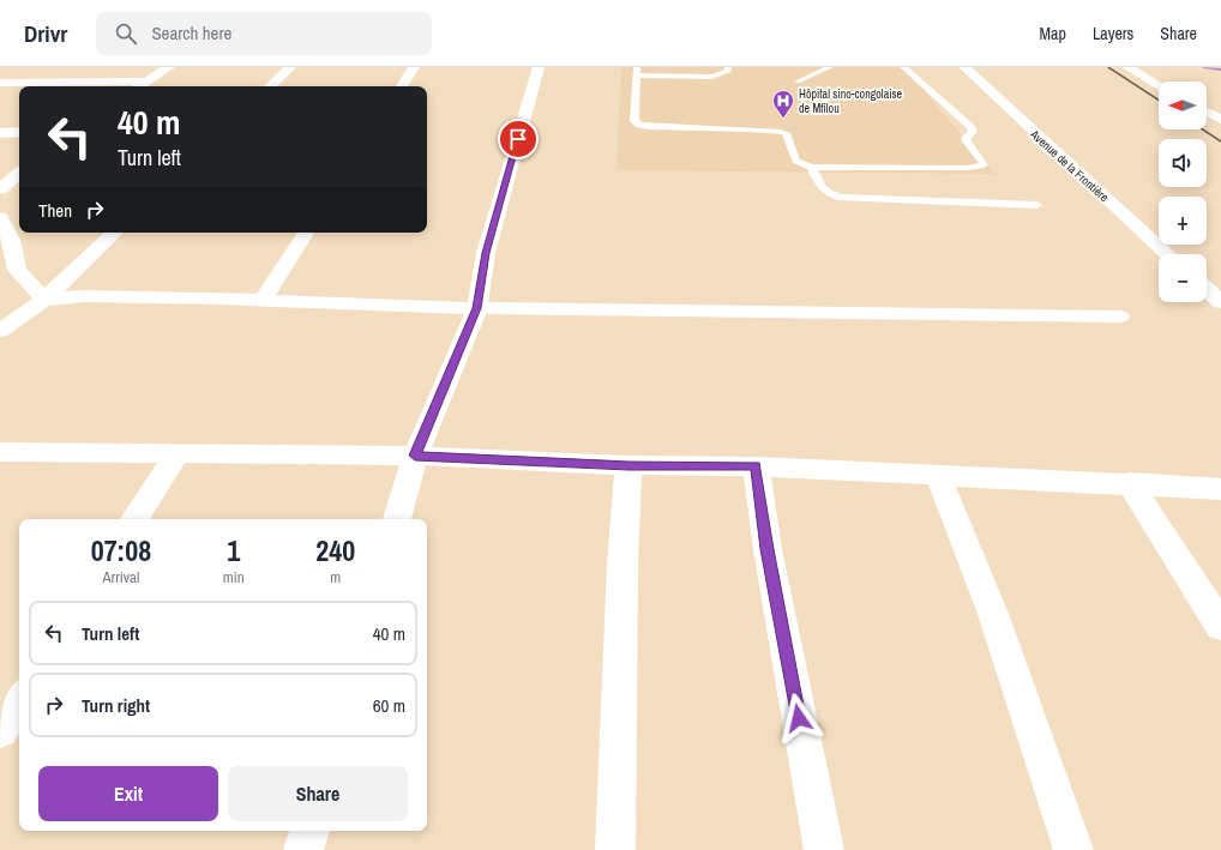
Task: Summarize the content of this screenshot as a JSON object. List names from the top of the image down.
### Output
{
  "streets": {
    "street": ["Avenue de la Frontière"]
  },
  "places": {
    "hospital": ["Hôpital sino-congolaise de Mfilou"]
  },
  "north": "left",
  "page": {
    "header": "Drivr",
    "search": "Search here",
    "nav": ["Map", "Layers", "Share"],
    "map_buttons": ["+", "−"],
    "turn": ["40 m", "Turn left"],
    "then": "Then",
    "eta": [
      "07:08",
      "Arrival",
      "1",
      "min",
      "240",
      "m"
    ],
    "list": [
      {
        "name": "Turn left",
        "value": "40 m"
      },
      {
        "name": "Turn right",
        "value": "60 m"
      }
    ],
    "buttons": ["Exit", "Share"]
  }
}
